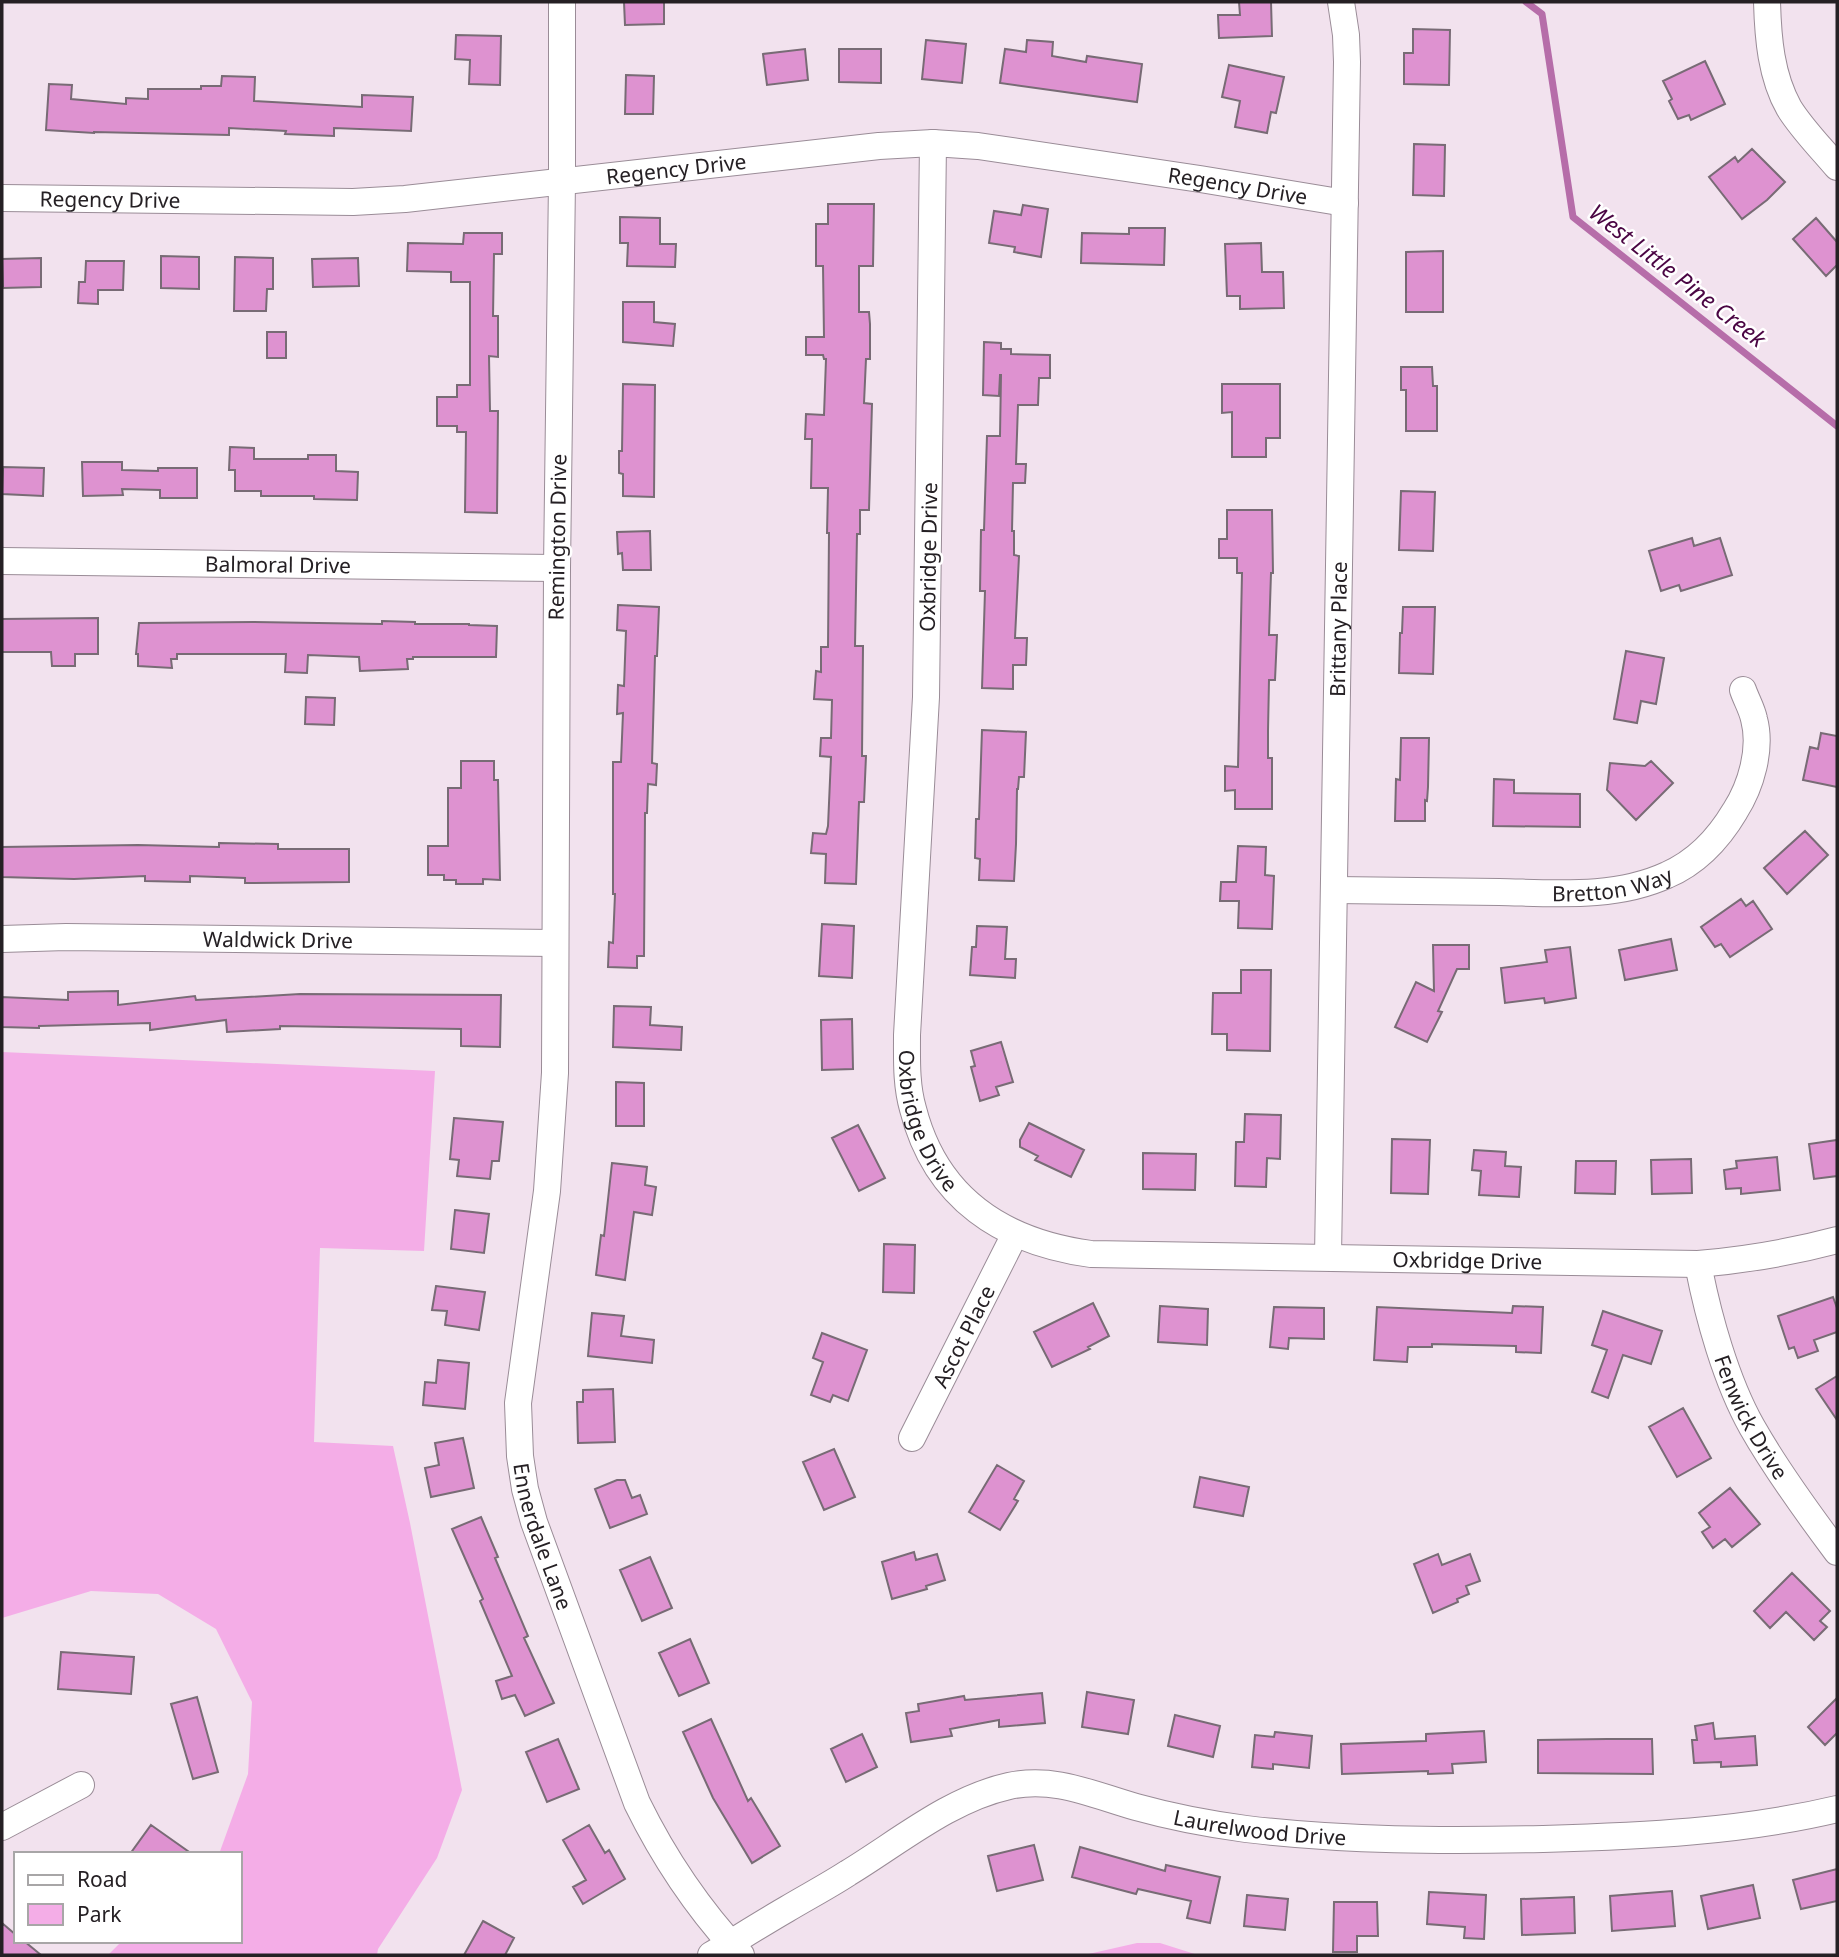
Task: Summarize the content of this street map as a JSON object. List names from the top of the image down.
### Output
{
  "streets": {
    "street": [
      "Regency Drive",
      "Remington Drive",
      "Oxbridge Drive",
      "Balmoral Drive",
      "Brittany Place",
      "Bretton Way",
      "Waldwick Drive",
      "Ascot Place",
      "Fenwick Drive",
      "Ennerdale Lane",
      "Laurelwood Drive"
    ]
  },
  "crossings": [
    ["Regency Drive", "Remington Drive"],
    ["Regency Drive", "Oxbridge Drive"],
    ["Regency Drive", "Brittany Place"],
    ["Remington Drive", "Balmoral Drive"],
    ["Remington Drive", "Waldwick Drive"],
    ["Remington Drive", "Ennerdale Lane"],
    ["Oxbridge Drive", "Brittany Place"],
    ["Oxbridge Drive", "Ascot Place"],
    ["Oxbridge Drive", "Fenwick Drive"],
    ["Brittany Place", "Bretton Way"],
    ["Ennerdale Lane", "Laurelwood Drive"]
  ],
  "water": ["West Little Pine Creek"],
  "legend": ["Road", "Park"]
}
